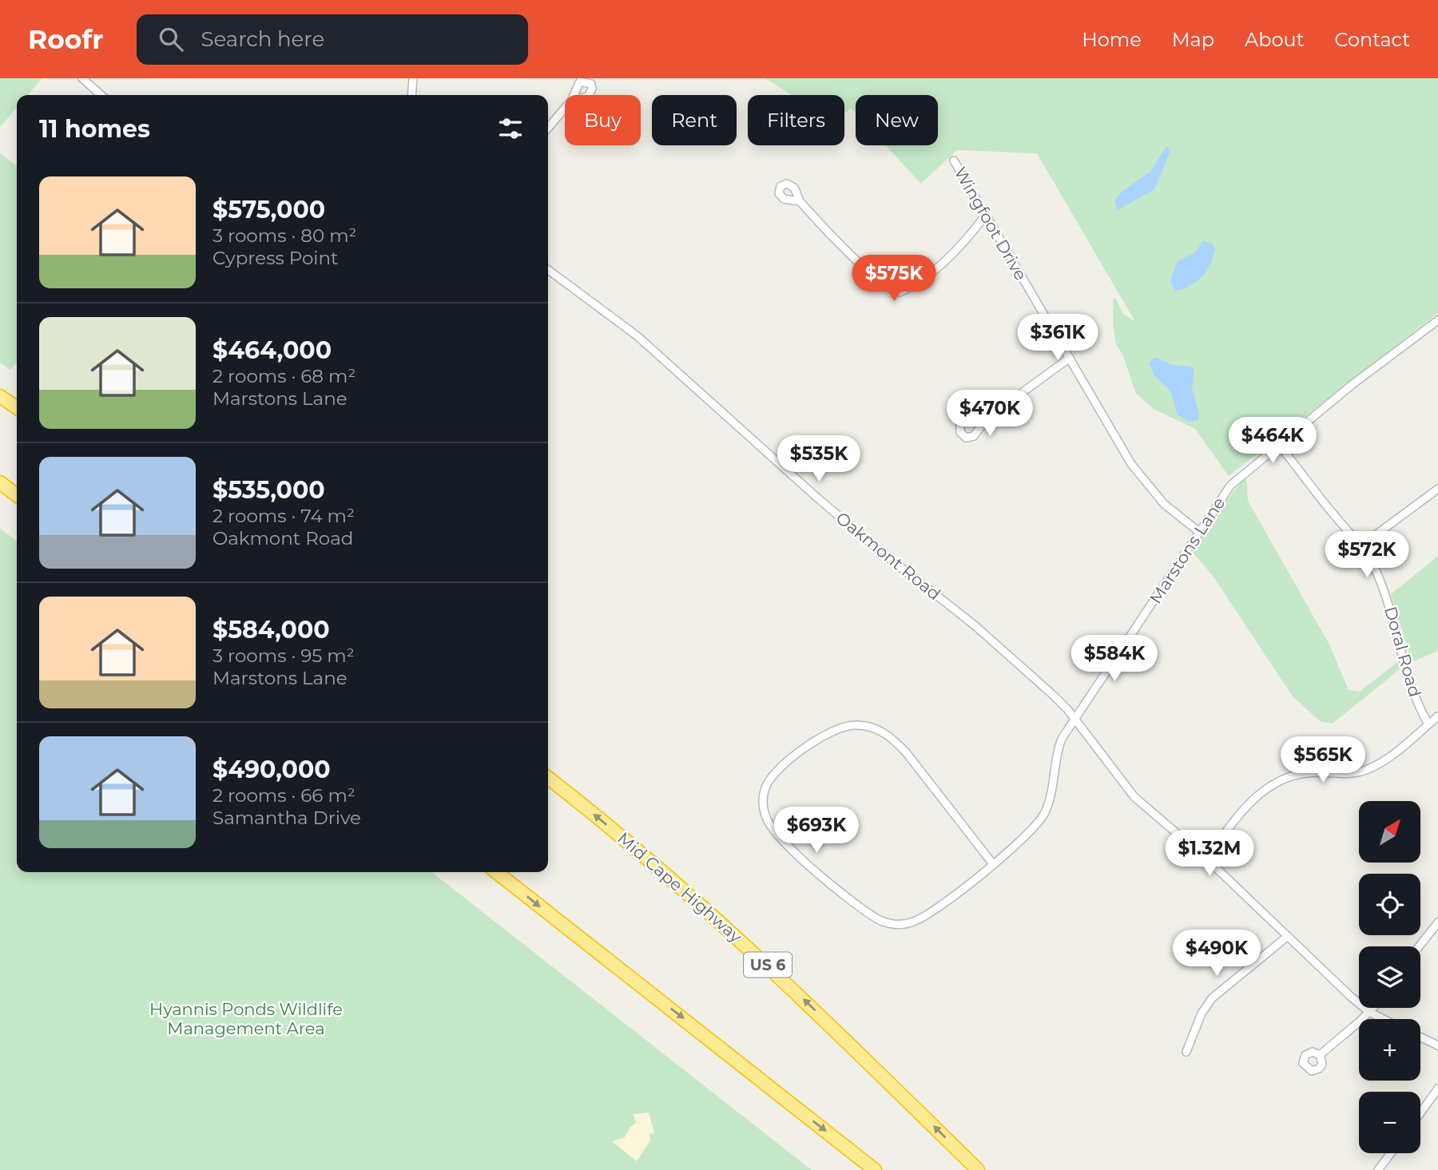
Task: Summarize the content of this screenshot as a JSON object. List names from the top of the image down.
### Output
{
  "streets": {
    "highway": ["Mid Cape Highway", "US 6"],
    "street": [
      "Wingfoot Drive",
      "Marstons Lane",
      "Oakmont Road",
      "Doral Road"
    ]
  },
  "crossings": [
    ["Wingfoot Drive", "Marstons Lane"],
    ["Marstons Lane", "Oakmont Road"],
    ["Marstons Lane", "Doral Road"]
  ],
  "parks": ["Hyannis Ponds Wildlife Management Area"],
  "north": "top right",
  "page": {
    "header": "Roofr",
    "search": "Search here",
    "nav": [
      "Home",
      "Map",
      "About",
      "Contact"
    ],
    "chip": [
      "Buy",
      "Rent",
      "Filters",
      "New"
    ],
    "heading": "11 homes",
    "list": [
      {
        "name": "$575,000",
        "note": "3 rooms · 80 m² · Cypress Point"
      },
      {
        "name": "$464,000",
        "note": "2 rooms · 68 m² · Marstons Lane"
      },
      {
        "name": "$535,000",
        "note": "2 rooms · 74 m² · Oakmont Road"
      },
      {
        "name": "$584,000",
        "note": "3 rooms · 95 m² · Marstons Lane"
      },
      {
        "name": "$490,000",
        "note": "2 rooms · 66 m² · Samantha Drive"
      }
    ],
    "price": [
      "$575K",
      "$361K",
      "$470K",
      "$464K",
      "$535K",
      "$572K",
      "$584K",
      "$565K",
      "$693K",
      "$1.32M",
      "$490K"
    ],
    "map_buttons": ["+", "−"]
  }
}
